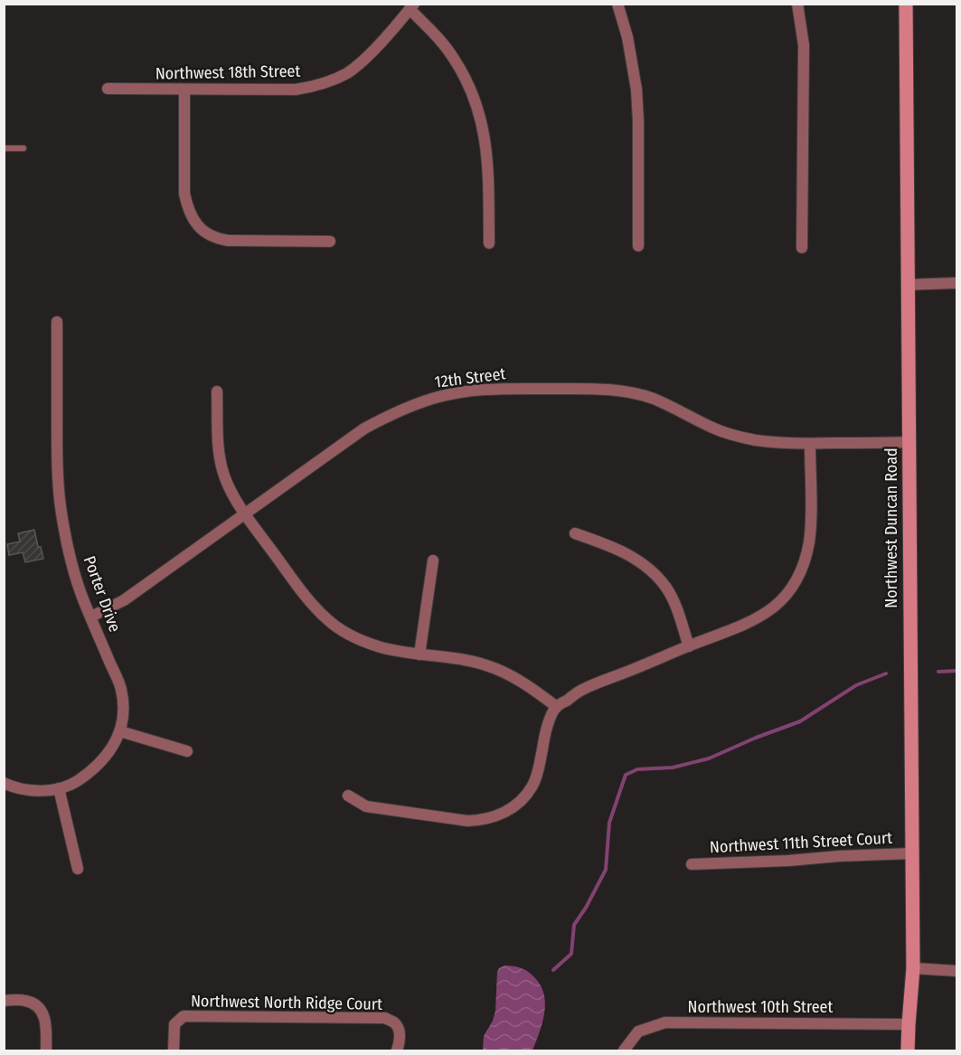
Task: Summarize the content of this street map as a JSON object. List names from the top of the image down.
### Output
{
  "streets": {
    "street": [
      "Northwest 18th Street",
      "12th Street",
      "Northwest Duncan Road",
      "Porter Drive",
      "Northwest 11th Street Court",
      "Northwest North Ridge Court",
      "Northwest 10th Street"
    ]
  },
  "crossings": [
    ["12th Street", "Northwest Duncan Road"],
    ["12th Street", "Porter Drive"],
    ["Northwest Duncan Road", "Northwest 11th Street Court"],
    ["Northwest Duncan Road", "Northwest 10th Street"]
  ]
}
